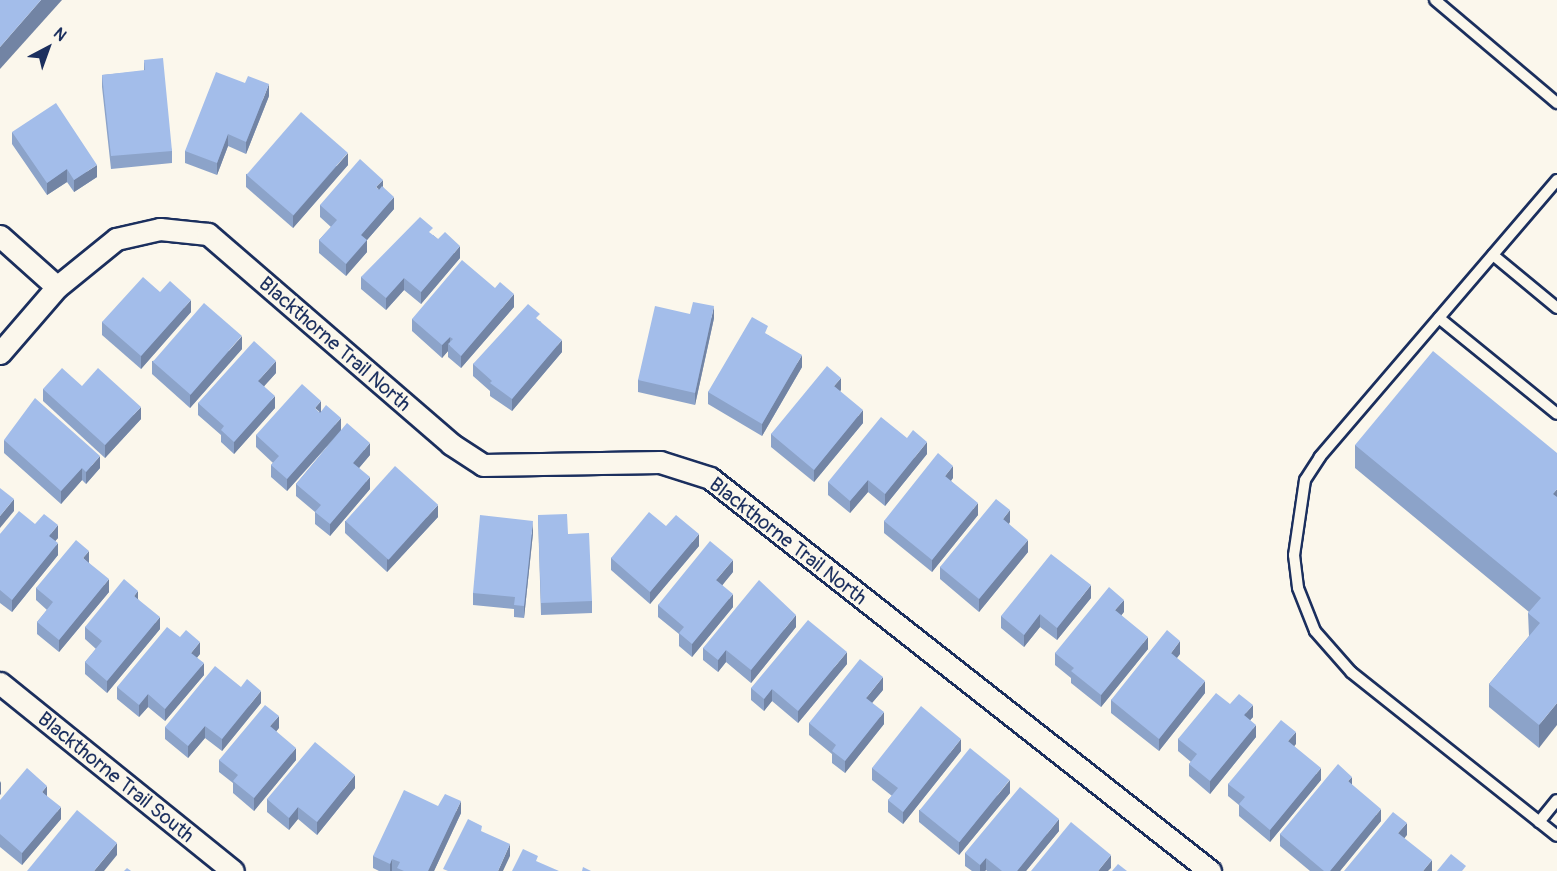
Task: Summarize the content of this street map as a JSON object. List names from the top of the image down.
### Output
{
  "streets": {
    "street": ["Blackthorne Trail North", "Blackthorne Trail South"]
  },
  "north": "top right"
}
